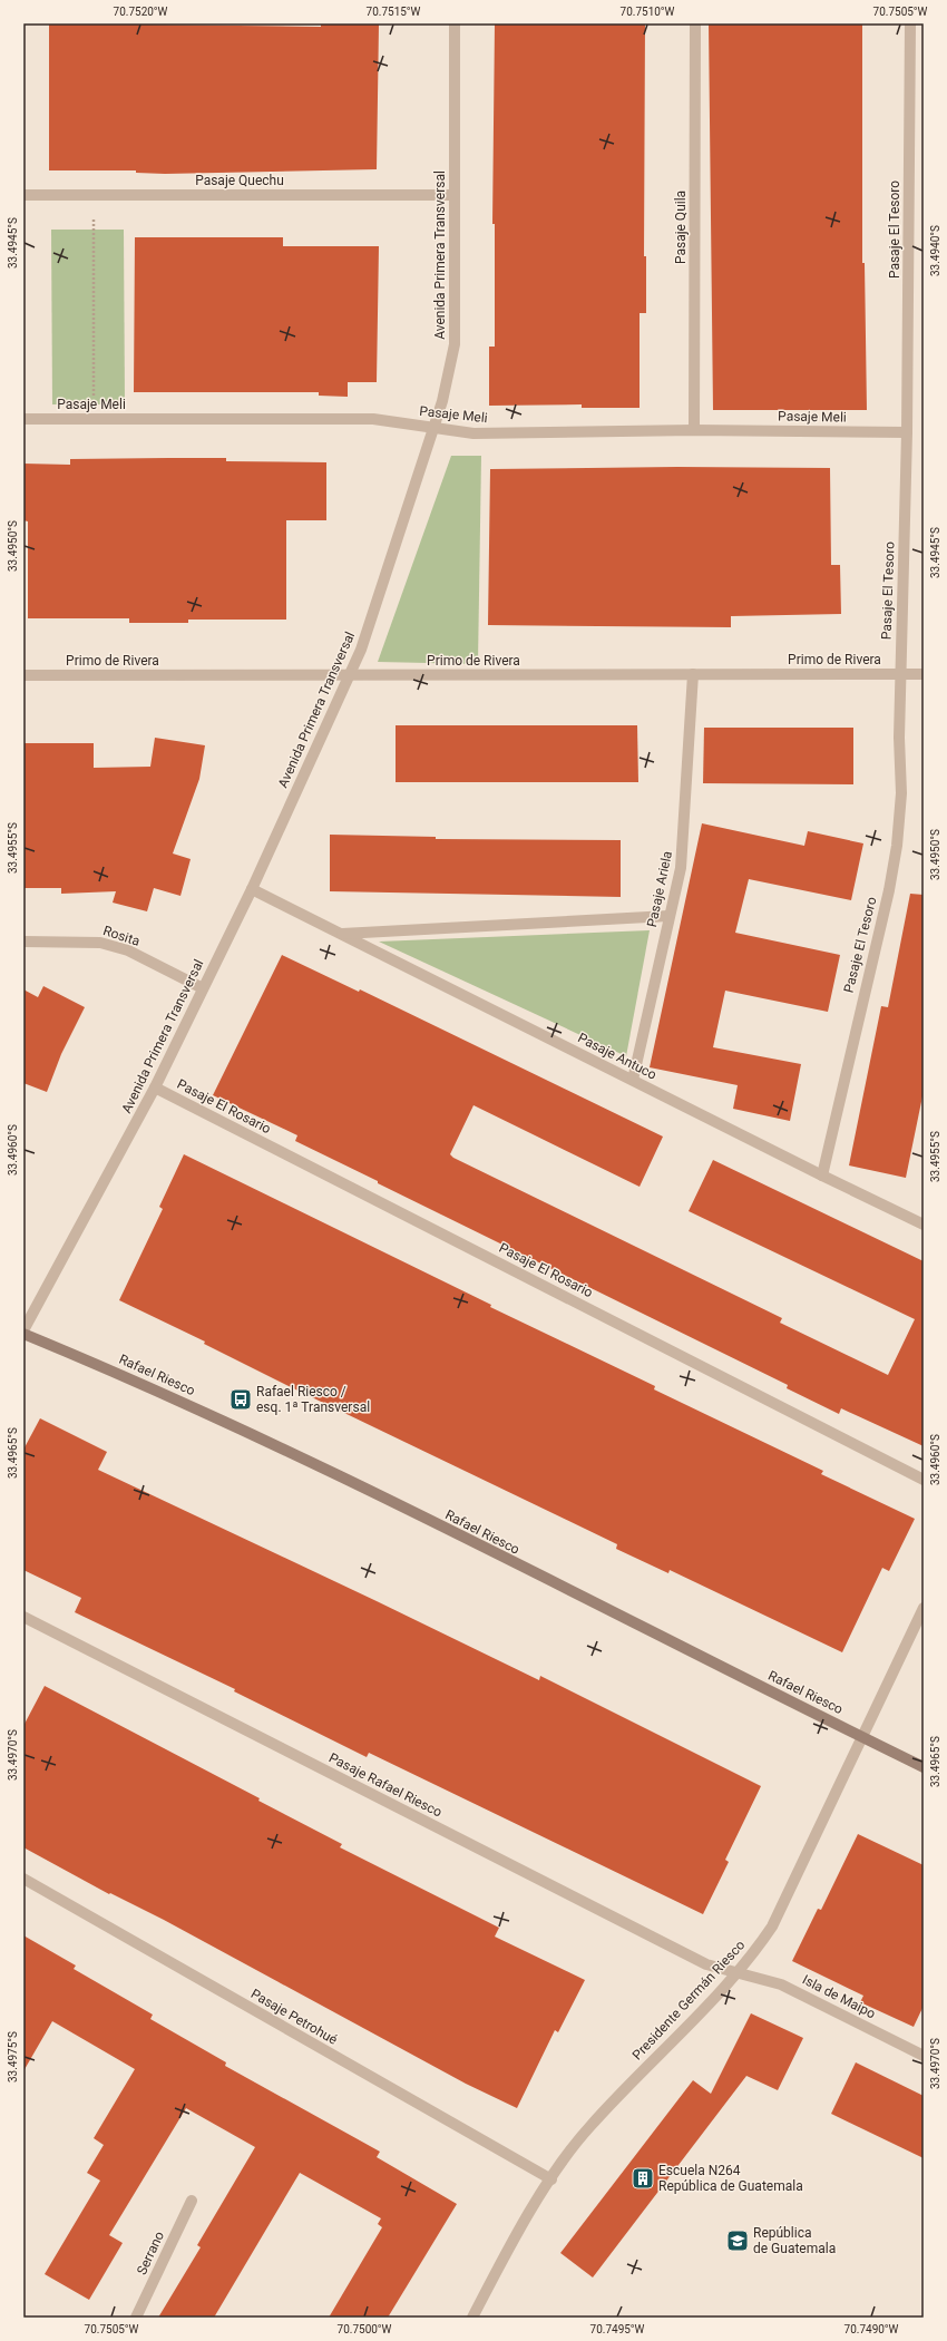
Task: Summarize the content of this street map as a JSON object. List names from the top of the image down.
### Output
{
  "streets": {
    "main road": ["Rafael Riesco"],
    "street": [
      "Pasaje Quechu",
      "Pasaje Quila",
      "Pasaje El Tesoro",
      "Avenida Primera Transversal",
      "Pasaje Meli",
      "Primo de Rivera",
      "Pasaje Ariela",
      "Rosita",
      "Pasaje Antuco",
      "Pasaje El Rosario",
      "Pasaje Rafael Riesco",
      "Isla de Maipo",
      "Presidente Germán Riesco",
      "Pasaje Petrohué",
      "Serrano"
    ]
  },
  "crossings": [
    ["Pasaje Quechu", "Avenida Primera Transversal"],
    ["Pasaje Quila", "Pasaje Meli"],
    ["Pasaje El Tesoro", "Pasaje Meli"],
    ["Pasaje El Tesoro", "Primo de Rivera"],
    ["Pasaje El Tesoro", "Pasaje Antuco"],
    ["Avenida Primera Transversal", "Pasaje Meli"],
    ["Avenida Primera Transversal", "Primo de Rivera"],
    ["Avenida Primera Transversal", "Rosita"],
    ["Avenida Primera Transversal", "Pasaje Antuco"],
    ["Avenida Primera Transversal", "Pasaje El Rosario"],
    ["Primo de Rivera", "Pasaje Ariela"],
    ["Pasaje Ariela", "Pasaje Antuco"],
    ["Rafael Riesco", "Presidente Germán Riesco"],
    ["Pasaje Rafael Riesco", "Isla de Maipo"],
    ["Pasaje Rafael Riesco", "Presidente Germán Riesco"],
    ["Isla de Maipo", "Presidente Germán Riesco"],
    ["Presidente Germán Riesco", "Pasaje Petrohué"]
  ],
  "places": {
    "bus stop": ["Rafael Riesco / esq. 1ª Transversal"],
    "building": ["Escuela N264 República de Guatemala"],
    "school or university": ["República de Guatemala"]
  },
  "coordinates": [
    "70.7520°W",
    "70.7515°W",
    "70.7510°W",
    "70.7505°W",
    "33.4945°S",
    "33.4940°S",
    "33.4950°S",
    "33.4955°S",
    "33.4960°S",
    "33.4965°S",
    "33.4970°S",
    "33.4975°S",
    "70.7500°W",
    "70.7495°W",
    "70.7490°W"
  ]
}
